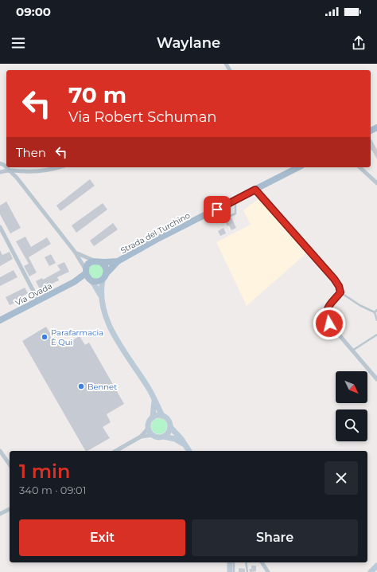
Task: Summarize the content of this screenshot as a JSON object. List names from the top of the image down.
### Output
{
  "streets": {
    "main road": ["Strada del Turchino", "Via Ovada"]
  },
  "crossings": [
    ["Strada del Turchino", "Via Ovada"]
  ],
  "places": ["Parafarmacia È Qui", "Bennet"],
  "north": "bottom right",
  "page": {
    "status": "09:00",
    "header": "Waylane",
    "turn": ["70 m", "Via Robert Schuman"],
    "then": "Then",
    "heading": ["1 min", "340 m · 09:01"],
    "buttons": ["Exit", "Share"]
  }
}
